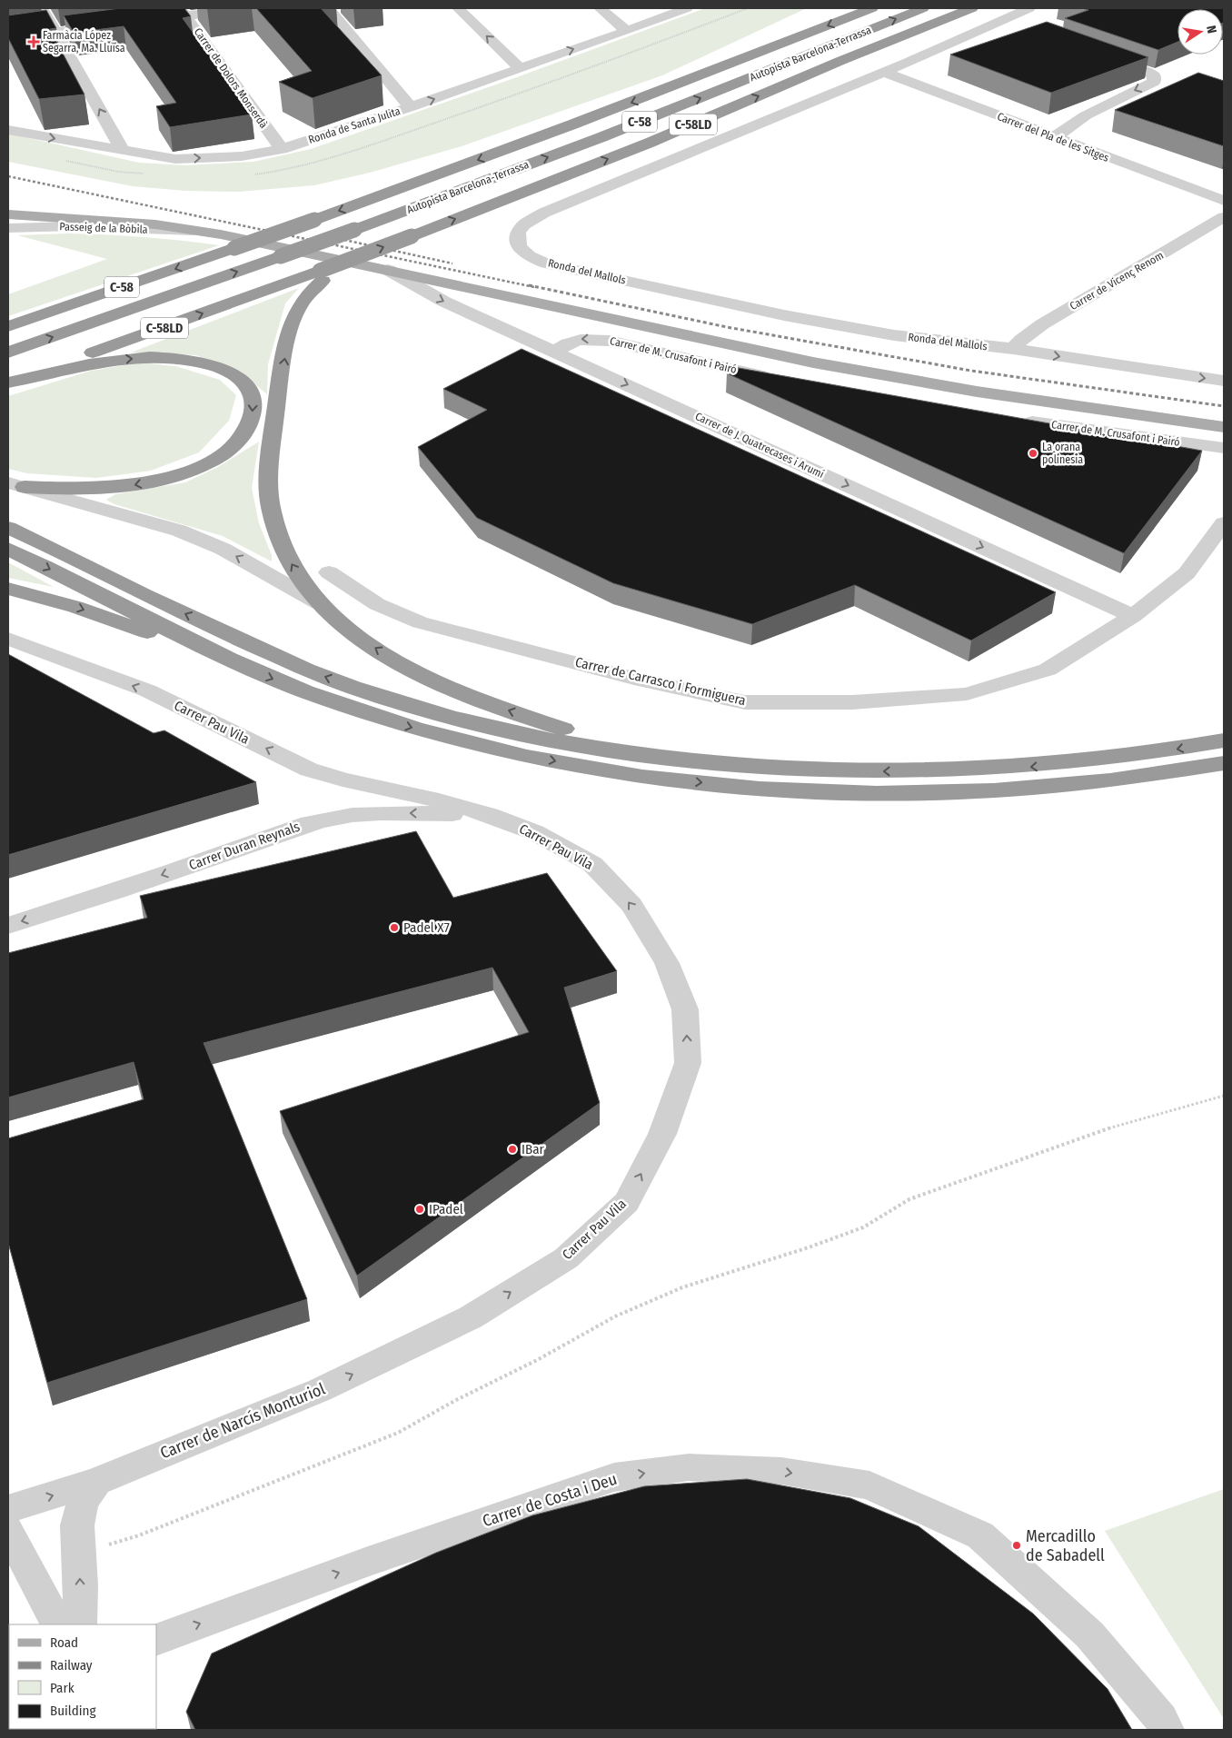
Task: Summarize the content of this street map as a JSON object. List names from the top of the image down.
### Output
{
  "streets": {
    "highway": ["Autopista Barcelona-Terrassa", "C-58", "C-58LD"],
    "street": [
      "Carrer de Dolors Monserdà",
      "Ronda de Santa Julita",
      "Carrer del Pla de les Sitges",
      "Passeig de la Bòbila",
      "Ronda del Mallols",
      "Carrer de Vicenç Renom",
      "Carrer de M. Crusafont i Pairó",
      "Carrer de J. Quatrecases i Arumí",
      "Carrer de Carrasco i Formiguera",
      "Carrer Pau Vila",
      "Carrer Duran Reynals",
      "Carrer de Narcís Monturiol",
      "Carrer de Costa i Deu"
    ]
  },
  "crossings": [
    ["Carrer de Dolors Monserdà", "Ronda de Santa Julita"],
    ["Carrer del Pla de les Sitges", "Ronda del Mallols"],
    ["Ronda del Mallols", "Carrer de Vicenç Renom"],
    ["Carrer de M. Crusafont i Pairó", "Carrer de J. Quatrecases i Arumí"],
    ["Carrer de J. Quatrecases i Arumí", "Carrer de Carrasco i Formiguera"],
    ["Carrer Pau Vila", "Carrer Duran Reynals"],
    ["Carrer Pau Vila", "Carrer de Narcís Monturiol"]
  ],
  "one_way": [
    "Carrer de M. Crusafont i Pairó",
    "Carrer de J. Quatrecases i Arumí",
    "Carrer Duran Reynals",
    "Carrer de Narcís Monturiol",
    "Carrer de Costa i Deu"
  ],
  "places": {
    "health": ["Farmàcia López Segarra, Ma. Lluïsa"],
    "other": [
      "La orana polinesia",
      "Padel X7",
      "IBar",
      "IPadel",
      "Mercadillo de Sabadell"
    ]
  },
  "legend": [
    "Road",
    "Railway",
    "Park",
    "Building"
  ],
  "north": "right"
}
